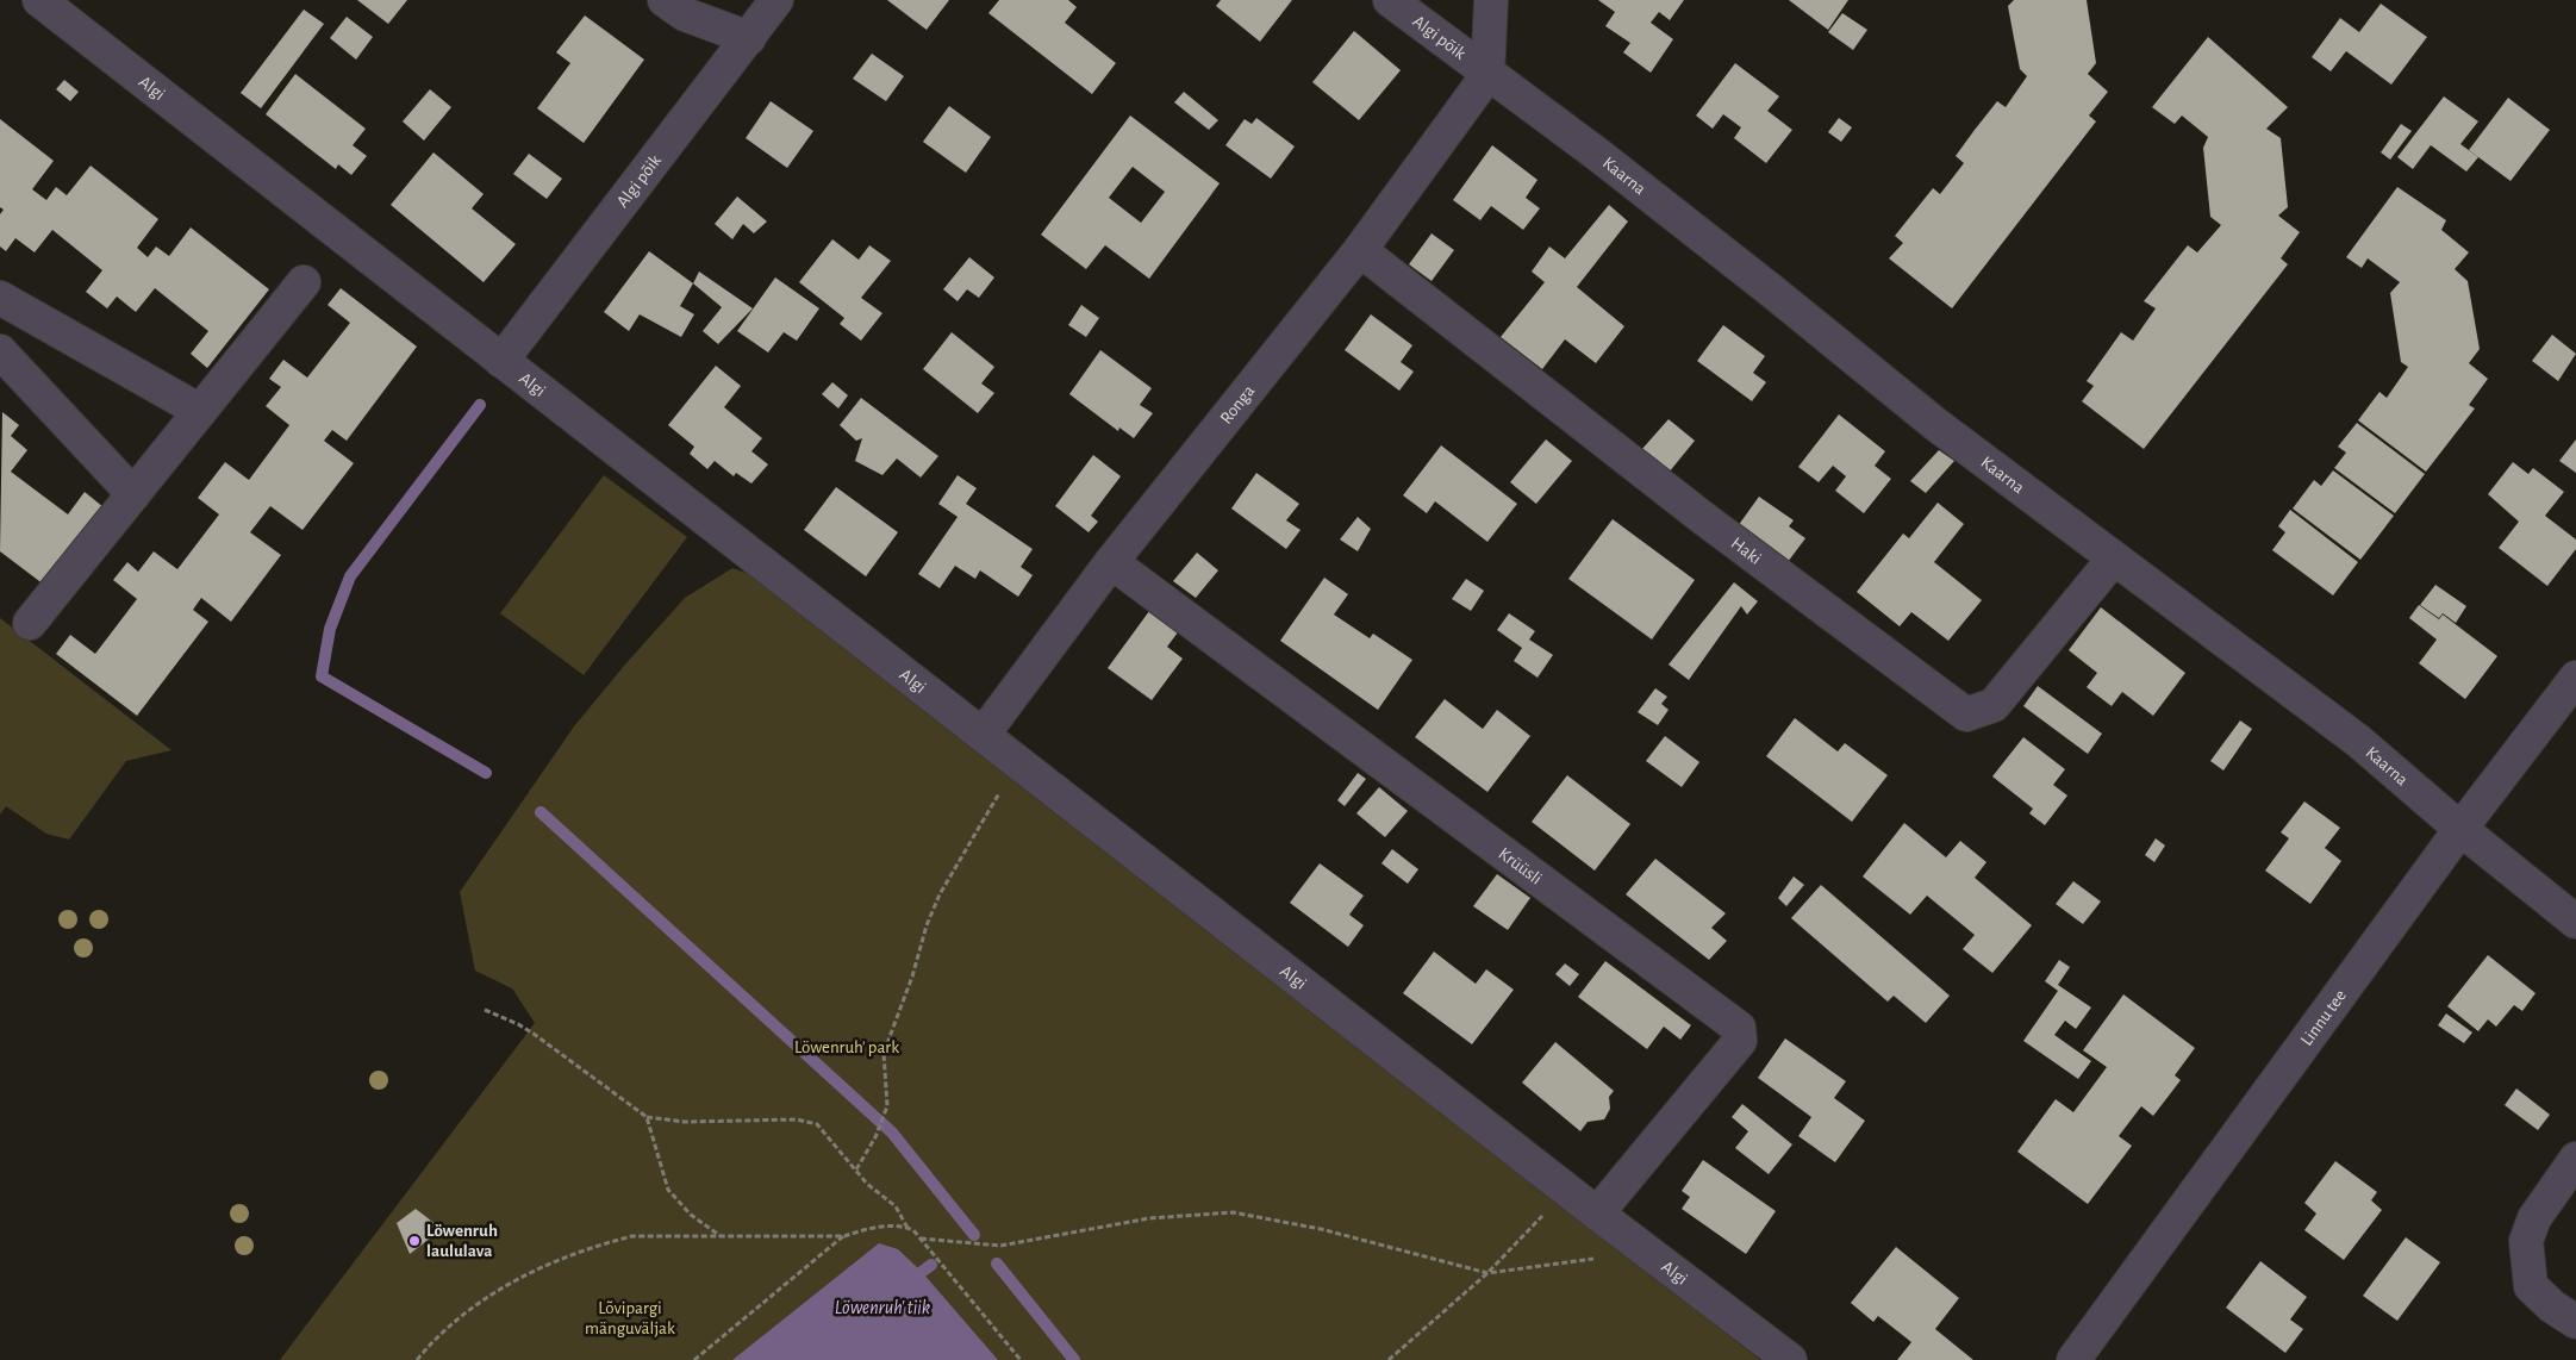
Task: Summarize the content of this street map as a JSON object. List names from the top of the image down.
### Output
{
  "streets": {
    "street": [
      "Algi põik",
      "Algi",
      "Kaarna",
      "Ronga",
      "Haki",
      "Krüüsli",
      "Linnu tee"
    ]
  },
  "crossings": [
    ["Algi põik", "Algi"],
    ["Algi põik", "Kaarna"],
    ["Algi põik", "Ronga"],
    ["Algi", "Ronga"],
    ["Algi", "Krüüsli"],
    ["Kaarna", "Ronga"],
    ["Kaarna", "Haki"],
    ["Kaarna", "Linnu tee"],
    ["Ronga", "Haki"],
    ["Ronga", "Krüüsli"]
  ],
  "water": ["Löwenruh' tiik"],
  "parks": ["Löwenruh' park", "Lõvipargi mänguväljak"],
  "places": ["Löwenruh laululava"]
}
